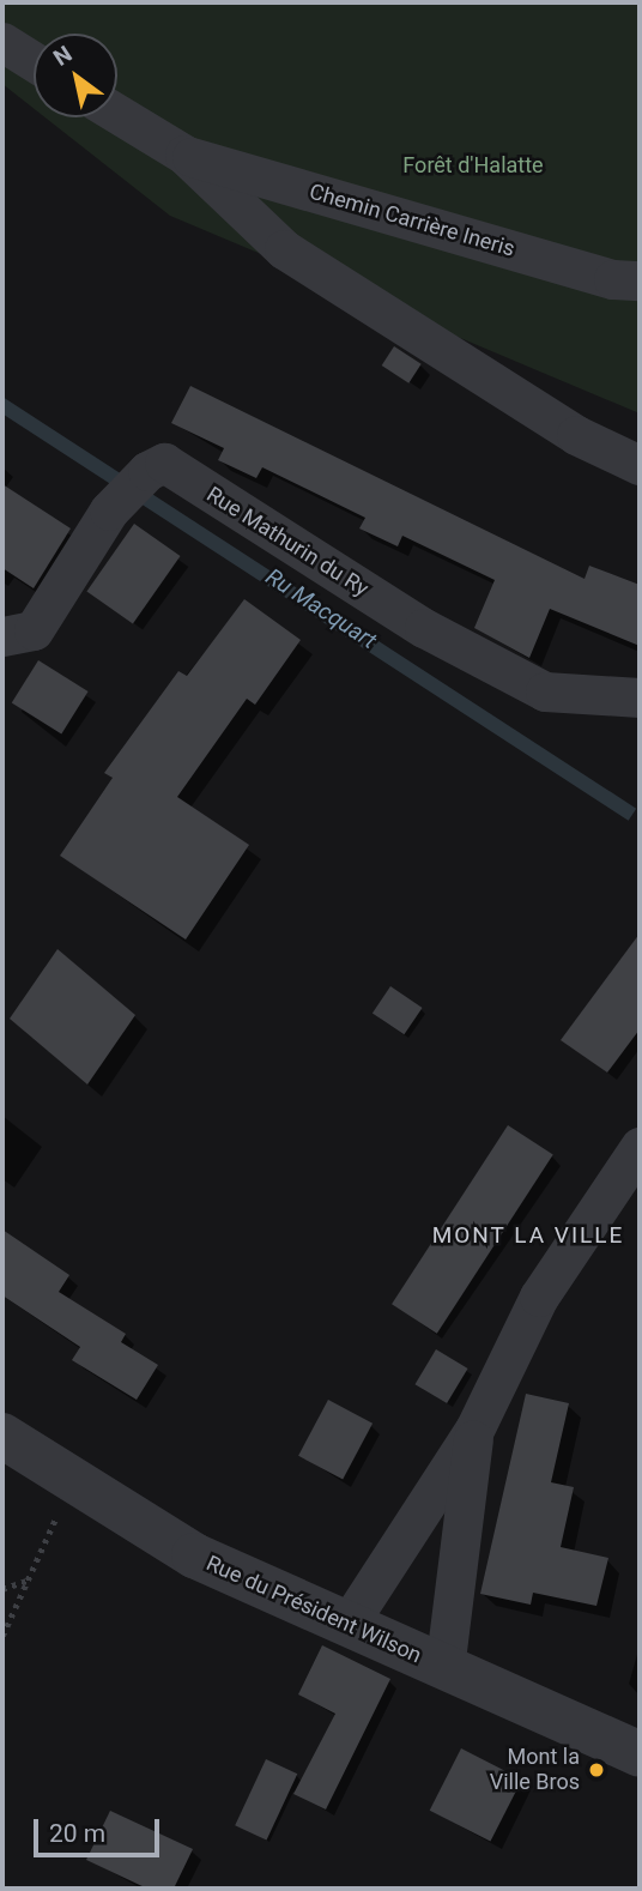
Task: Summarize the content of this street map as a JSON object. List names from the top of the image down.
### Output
{
  "streets": {
    "street": ["Chemin Carrière Ineris", "Rue Mathurin du Ry", "Rue du Président Wilson"]
  },
  "districts": ["MONT LA VILLE"],
  "water": ["Ru Macquart"],
  "parks": ["Forêt d'Halatte"],
  "places": ["Mont la Ville Bros"],
  "scale_bar": "20 m",
  "north": "top left"
}
